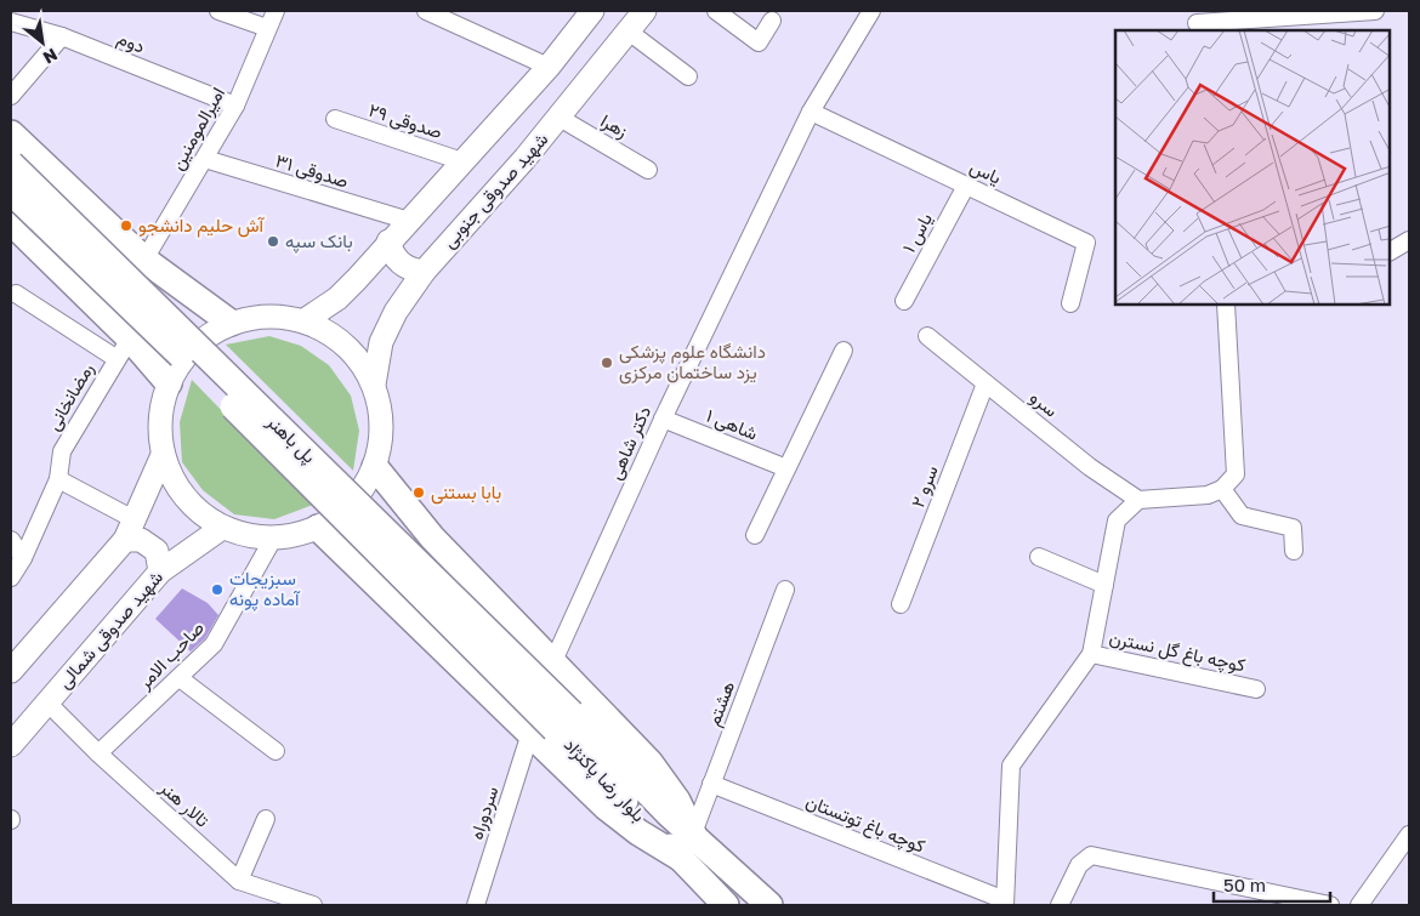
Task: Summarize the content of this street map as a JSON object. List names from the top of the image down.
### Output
{
  "streets": {
    "main road": [
      "شهید صدوقی جنوبی",
      "پل باهنر",
      "شهید صدوقی شمالی",
      "بلوار رضا پاکنژاد"
    ],
    "street": [
      "دوم",
      "صدوقی ۲۹",
      "زهرا",
      "امیرالمومنین",
      "صدوقی ۳۱",
      "یاس",
      "یاس ۱",
      "رمضانخانی",
      "سرو",
      "شاهی ۱",
      "دکتر شاهی",
      "سرو ۲",
      "کوچه باغ گل نسترن",
      "صاحب الامر",
      "هشتم",
      "تالار هنر",
      "سردوراه",
      "کوچه باغ توتستان"
    ]
  },
  "crossings": [
    ["دوم", "امیرالمومنین"],
    ["زهرا", "شهید صدوقی جنوبی"],
    ["امیرالمومنین", "صدوقی ۳۱"],
    ["یاس", "یاس ۱"],
    ["یاس", "دکتر شاهی"],
    ["سرو", "سرو ۲"],
    ["شاهی ۱", "دکتر شاهی"],
    ["پل باهنر", "بلوار رضا پاکنژاد"],
    ["پل باهنر", "سردوراه"],
    ["شهید صدوقی شمالی", "تالار هنر"],
    ["صاحب الامر", "تالار هنر"],
    ["هشتم", "کوچه باغ توتستان"],
    ["بلوار رضا پاکنژاد", "سردوراه"]
  ],
  "places": [
    "آش حلیم دانشجو",
    "بانک سپه",
    "دانشگاه علوم پزشکی یزد ساختمان مرکزی",
    "بابا بستنی",
    "سبزیجات آماده پونه"
  ],
  "scale_bar": "50 m",
  "north": "bottom right"
}
